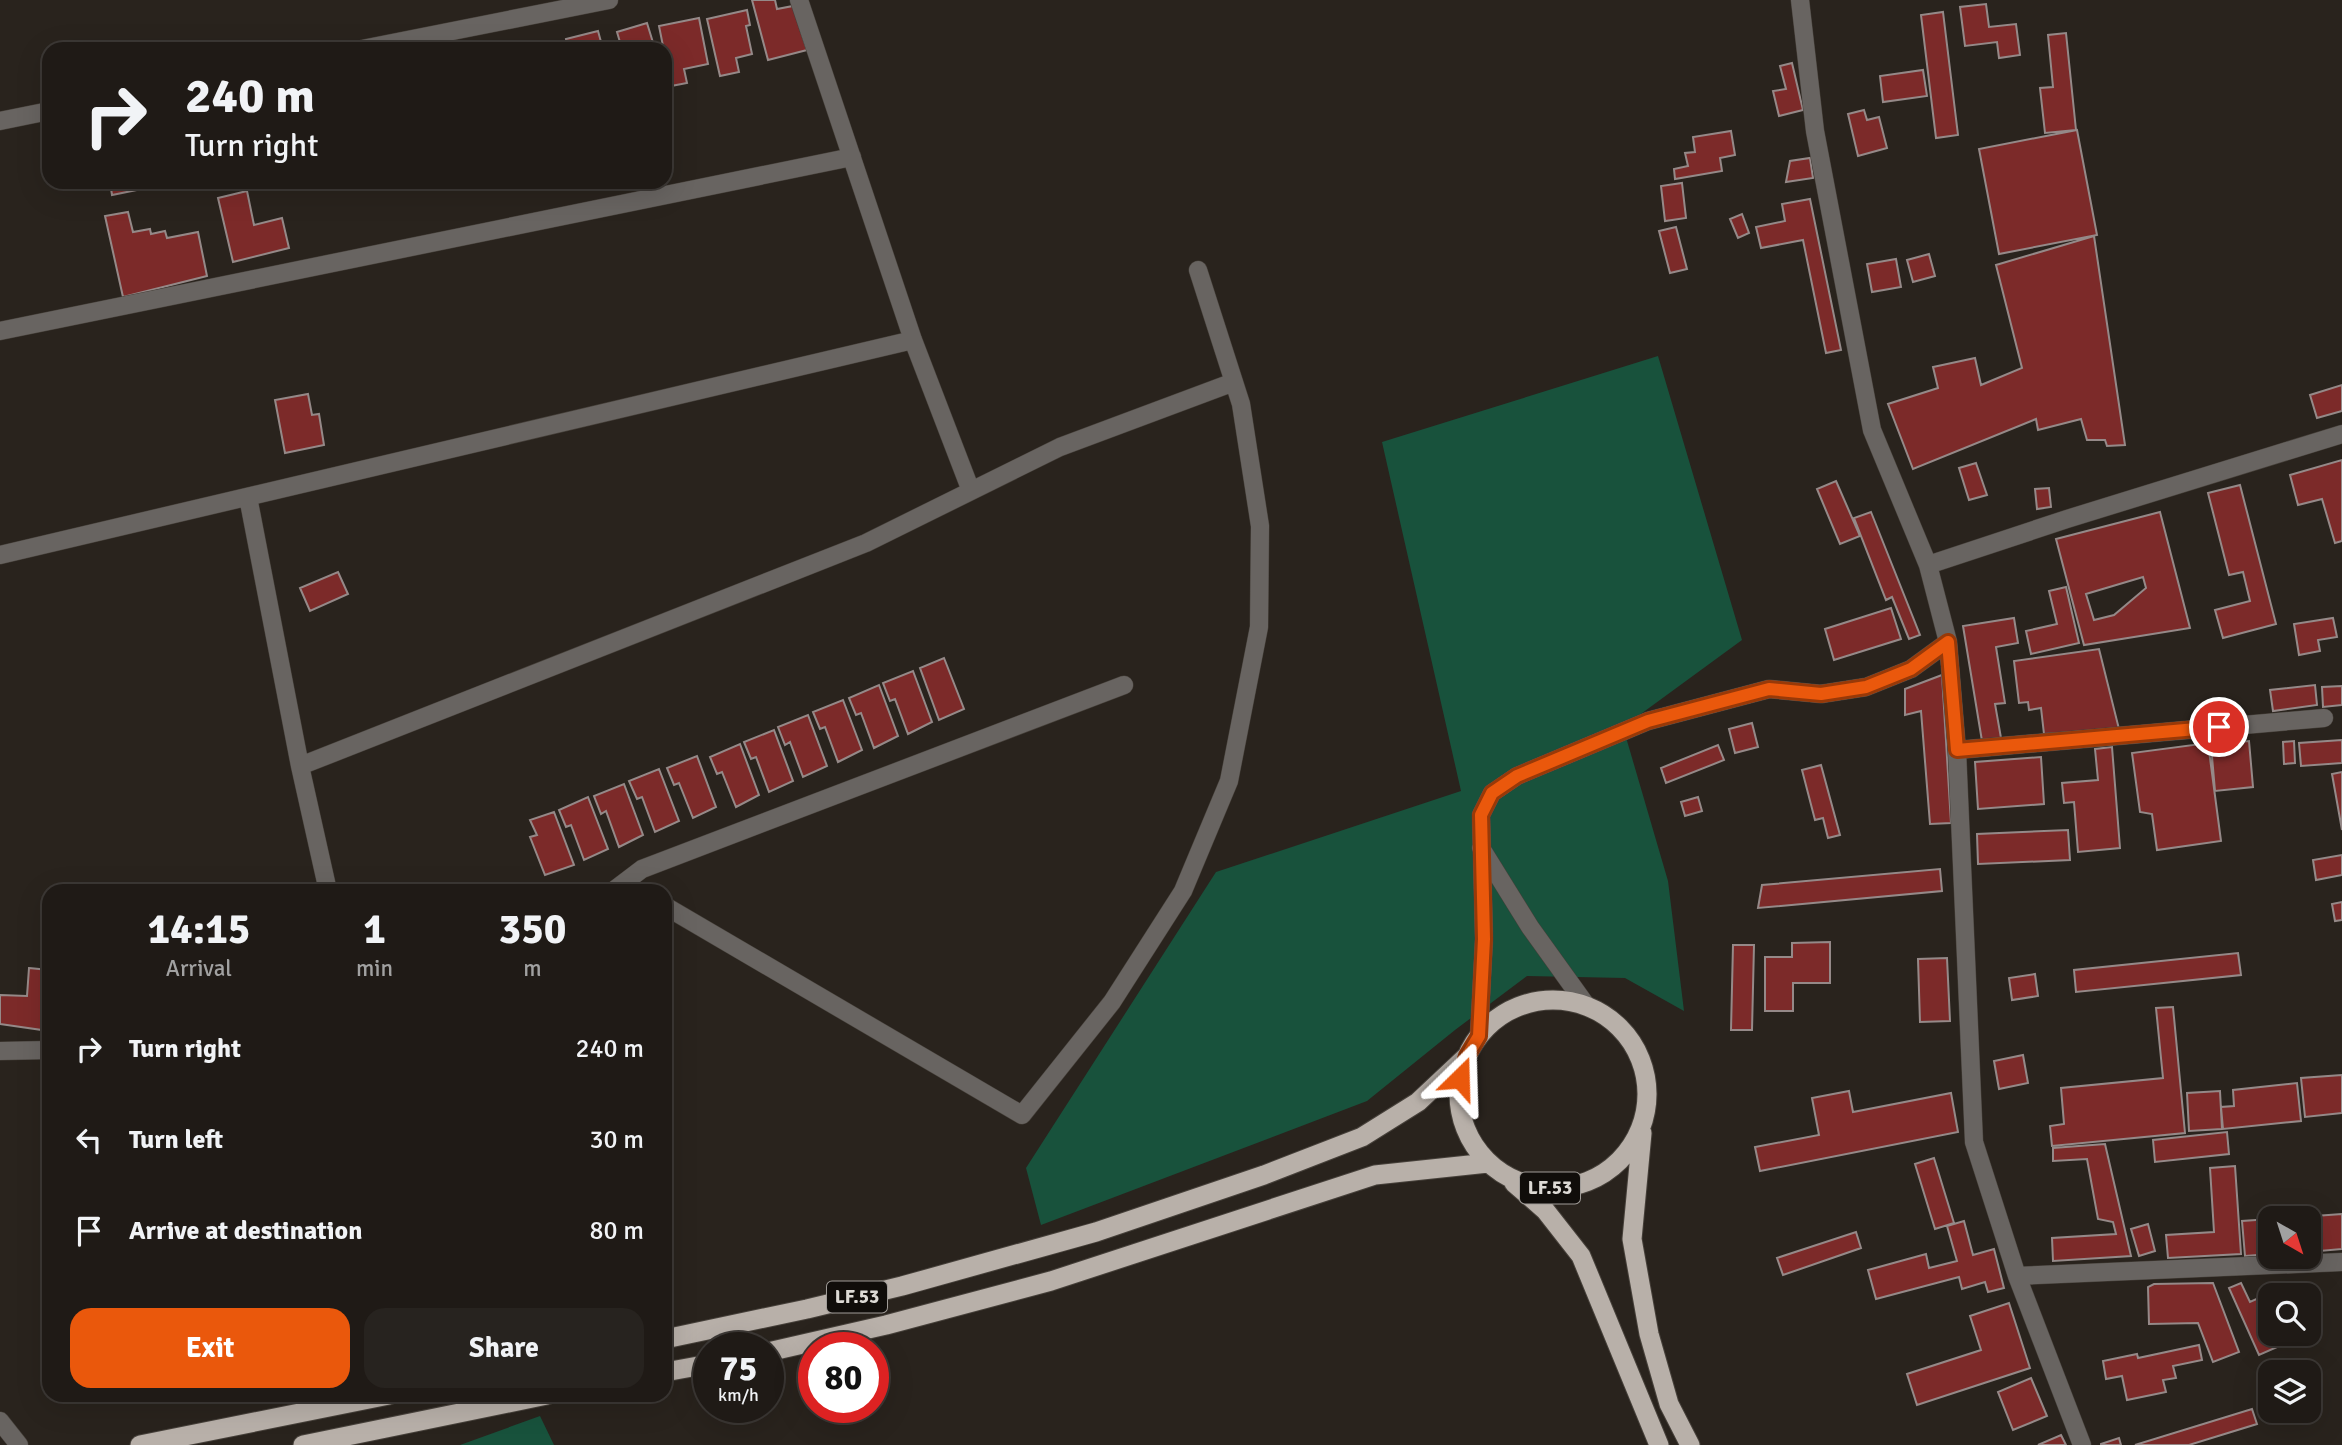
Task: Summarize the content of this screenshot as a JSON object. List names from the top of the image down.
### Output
{
  "streets": {
    "highway": ["LF.53"]
  },
  "north": "bottom right",
  "page": {
    "turn": ["240 m", "Turn right"],
    "eta": [
      "14:15",
      "Arrival",
      "1",
      "min",
      "350",
      "m"
    ],
    "list": [
      {
        "name": "Turn right",
        "value": "240 m"
      },
      {
        "name": "Turn left",
        "value": "30 m"
      },
      {
        "name": "Arrive at destination",
        "value": "80 m"
      }
    ],
    "buttons": ["Exit", "Share"],
    "speed": "75 km/h",
    "limit": "80"
  }
}
